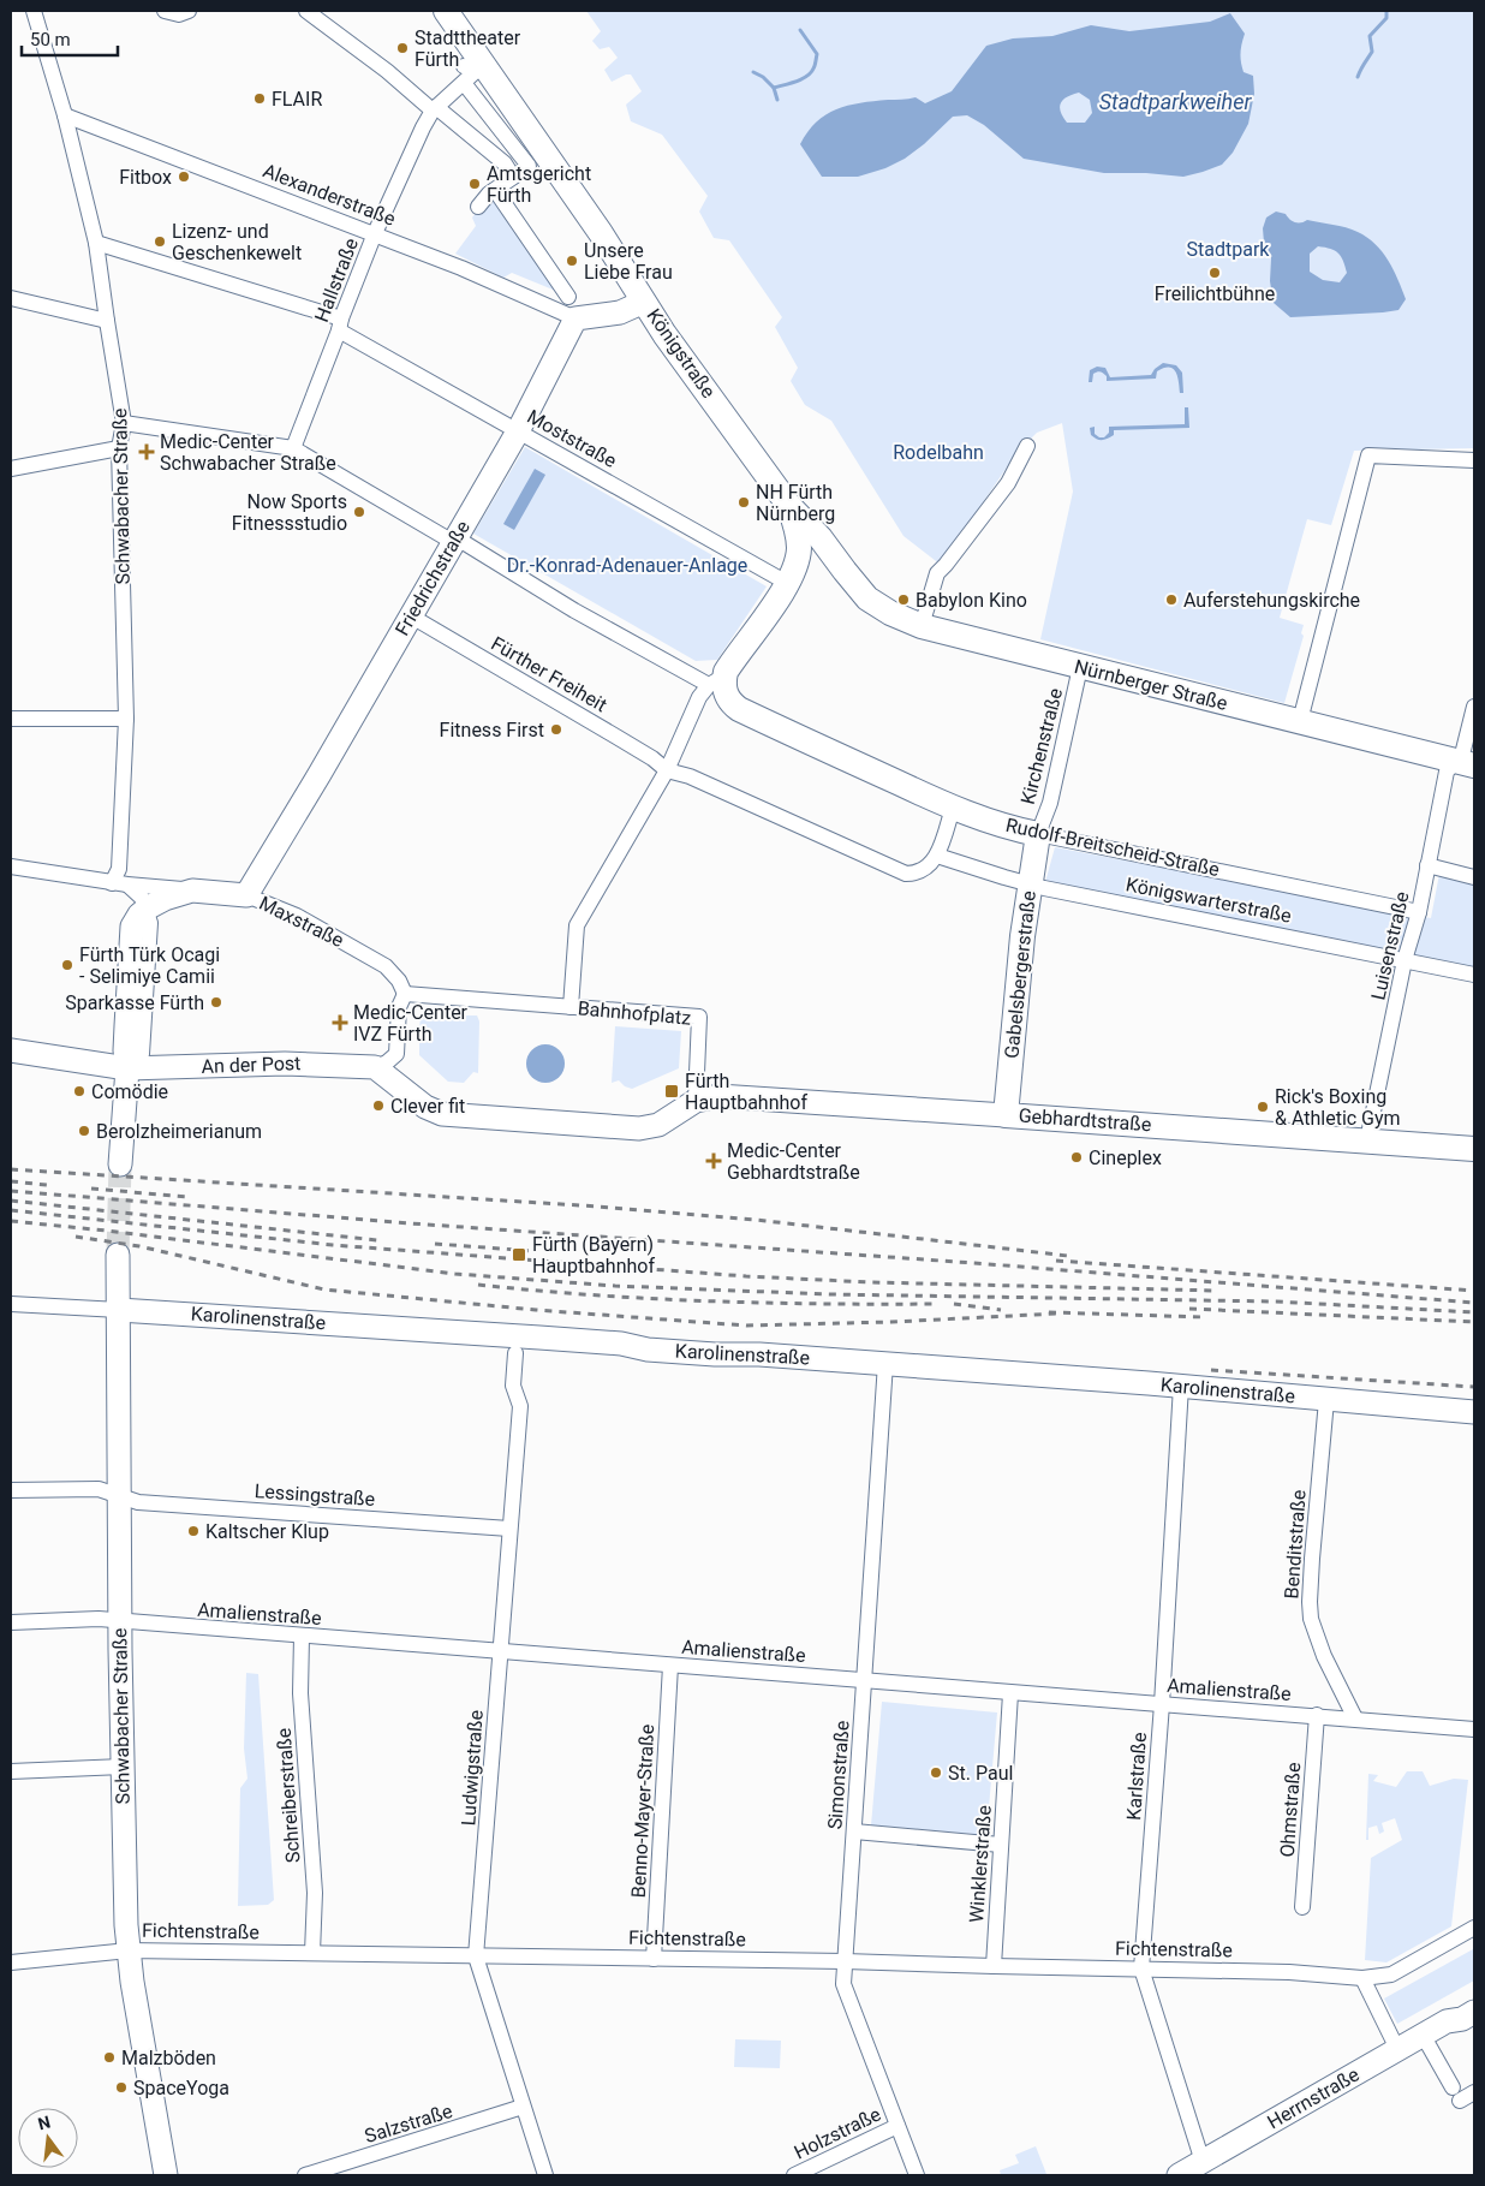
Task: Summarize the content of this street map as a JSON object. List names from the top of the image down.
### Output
{
  "streets": {
    "main road": [
      "Königstraße",
      "Schwabacher Straße",
      "Friedrichstraße",
      "Nürnberger Straße",
      "Rudolf-Breitscheid-Straße",
      "Maxstraße",
      "Gabelsbergerstraße",
      "An der Post",
      "Gebhardtstraße",
      "Karolinenstraße",
      "Herrnstraße"
    ],
    "street": [
      "Alexanderstraße",
      "Hallstraße",
      "Moststraße",
      "Fürther Freiheit",
      "Kirchenstraße",
      "Königswarterstraße",
      "Luisenstraße",
      "Bahnhofplatz",
      "Lessingstraße",
      "Benditstraße",
      "Amalienstraße",
      "Ludwigstraße",
      "Simonstraße",
      "Karlstraße",
      "Schreiberstraße",
      "Ohmstraße",
      "Benno-Mayer-Straße",
      "Winklerstraße",
      "Fichtenstraße",
      "Salzstraße",
      "Holzstraße"
    ]
  },
  "crossings": [
    ["Alexanderstraße", "Hallstraße"],
    ["Alexanderstraße", "Schwabacher Straße"],
    ["Alexanderstraße", "Friedrichstraße"],
    ["Hallstraße", "Moststraße"],
    ["Hallstraße", "Rudolf-Breitscheid-Straße"],
    ["Königstraße", "Nürnberger Straße"],
    ["Moststraße", "Schwabacher Straße"],
    ["Moststraße", "Friedrichstraße"],
    ["Schwabacher Straße", "Rudolf-Breitscheid-Straße"],
    ["Schwabacher Straße", "Maxstraße"],
    ["Schwabacher Straße", "An der Post"],
    ["Schwabacher Straße", "Karolinenstraße"],
    ["Schwabacher Straße", "Lessingstraße"],
    ["Schwabacher Straße", "Amalienstraße"],
    ["Schwabacher Straße", "Fichtenstraße"],
    ["Friedrichstraße", "Fürther Freiheit"],
    ["Friedrichstraße", "Rudolf-Breitscheid-Straße"],
    ["Friedrichstraße", "Maxstraße"],
    ["Nürnberger Straße", "Kirchenstraße"],
    ["Nürnberger Straße", "Luisenstraße"],
    ["Kirchenstraße", "Rudolf-Breitscheid-Straße"],
    ["Kirchenstraße", "Gabelsbergerstraße"],
    ["Rudolf-Breitscheid-Straße", "Luisenstraße"],
    ["Rudolf-Breitscheid-Straße", "Gabelsbergerstraße"],
    ["Königswarterstraße", "Luisenstraße"],
    ["Königswarterstraße", "Gabelsbergerstraße"],
    ["Maxstraße", "Bahnhofplatz"],
    ["Luisenstraße", "Gebhardtstraße"],
    ["Gabelsbergerstraße", "Gebhardtstraße"],
    ["Bahnhofplatz", "Gebhardtstraße"],
    ["Karolinenstraße", "Benditstraße"],
    ["Karolinenstraße", "Simonstraße"],
    ["Karolinenstraße", "Karlstraße"],
    ["Lessingstraße", "Ludwigstraße"],
    ["Benditstraße", "Amalienstraße"],
    ["Amalienstraße", "Ludwigstraße"],
    ["Amalienstraße", "Simonstraße"],
    ["Amalienstraße", "Karlstraße"],
    ["Amalienstraße", "Schreiberstraße"],
    ["Amalienstraße", "Ohmstraße"],
    ["Amalienstraße", "Benno-Mayer-Straße"],
    ["Amalienstraße", "Winklerstraße"],
    ["Ludwigstraße", "Fichtenstraße"],
    ["Ludwigstraße", "Salzstraße"],
    ["Simonstraße", "Fichtenstraße"],
    ["Simonstraße", "Holzstraße"],
    ["Karlstraße", "Fichtenstraße"],
    ["Karlstraße", "Herrnstraße"],
    ["Schreiberstraße", "Fichtenstraße"],
    ["Benno-Mayer-Straße", "Fichtenstraße"],
    ["Winklerstraße", "Fichtenstraße"]
  ],
  "water": ["Stadtparkweiher"],
  "parks": ["Stadtpark", "Rodelbahn", "Dr.-Konrad-Adenauer-Anlage"],
  "places": {
    "other": [
      "Stadttheater Fürth",
      "FLAIR",
      "Fitbox",
      "Amtsgericht Fürth",
      "Lizenz- und Geschenkewelt",
      "Unsere Liebe Frau",
      "Freilichtbühne",
      "NH Fürth Nürnberg",
      "Now Sports Fitnessstudio",
      "Babylon Kino",
      "Auferstehungskirche",
      "Fitness First",
      "Fürth Türk Ocagi - Selimiye Camii",
      "Sparkasse Fürth",
      "Comödie",
      "Clever fit",
      "Rick's Boxing & Athletic Gym",
      "Berolzheimerianum",
      "Cineplex",
      "Kaltscher Klup",
      "St. Paul",
      "Malzböden",
      "SpaceYoga"
    ],
    "health": ["Medic-Center Schwabacher Straße", "Medic-Center IVZ Fürth", "Medic-Center Gebhardtstraße"],
    "transit": ["Fürth Hauptbahnhof", "Fürth (Bayern) Hauptbahnhof"]
  },
  "scale_bar": "50 m",
  "north": "top"
}
